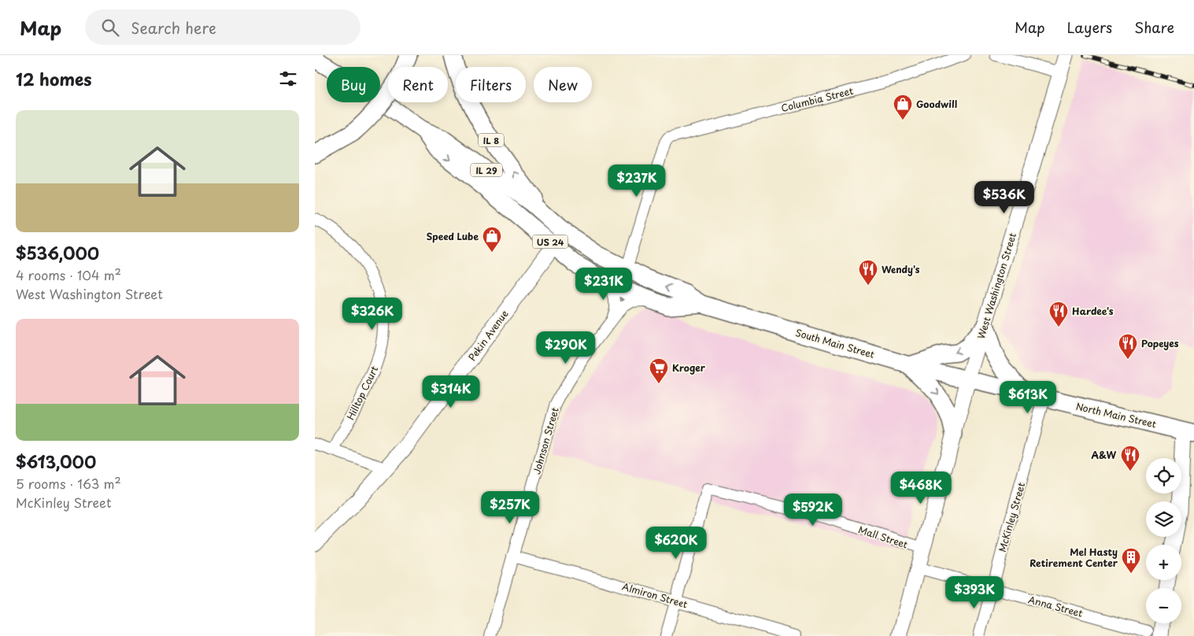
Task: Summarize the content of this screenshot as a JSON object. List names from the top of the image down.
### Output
{
  "streets": {
    "main road": [
      "IL 8",
      "IL 29",
      "US 24",
      "South Main Street",
      "North Main Street"
    ],
    "street": [
      "Columbia Street",
      "West Washington Street",
      "Pekin Avenue",
      "Hilltop Court",
      "Johnson Street",
      "McKinley Street",
      "Mall Street",
      "Almiron Street",
      "Anna Street"
    ]
  },
  "crossings": [
    ["Columbia Street", "South Main Street"],
    ["IL 8", "South Main Street"],
    ["West Washington Street", "South Main Street"],
    ["West Washington Street", "North Main Street"],
    ["West Washington Street", "Mall Street"],
    ["West Washington Street", "Anna Street"],
    ["Pekin Avenue", "South Main Street"],
    ["South Main Street", "North Main Street"],
    ["South Main Street", "Johnson Street"],
    ["North Main Street", "McKinley Street"],
    ["Johnson Street", "Almiron Street"],
    ["McKinley Street", "Anna Street"],
    ["Mall Street", "Almiron Street"]
  ],
  "places": {
    "shop": ["Goodwill", "Speed Lube"],
    "restaurant": [
      "Wendy's",
      "Hardee's",
      "Popeyes",
      "A&W"
    ],
    "supermarket": ["Kroger"],
    "building": ["Mel Hasty Retirement Center"]
  },
  "page": {
    "header": "Map",
    "search": "Search here",
    "nav": ["Map", "Layers", "Share"],
    "heading": "12 homes",
    "chip": [
      "Buy",
      "Rent",
      "Filters",
      "New"
    ],
    "list": [
      {
        "name": "$536,000",
        "note": "4 rooms · 104 m² · West Washington Street"
      },
      {
        "name": "$613,000",
        "note": "5 rooms · 163 m² · McKinley Street"
      }
    ],
    "price": [
      "$237K",
      "$536K",
      "$231K",
      "$326K",
      "$290K",
      "$314K",
      "$613K",
      "$468K",
      "$257K",
      "$592K",
      "$620K",
      "$393K"
    ],
    "map_buttons": ["+", "−"]
  }
}
